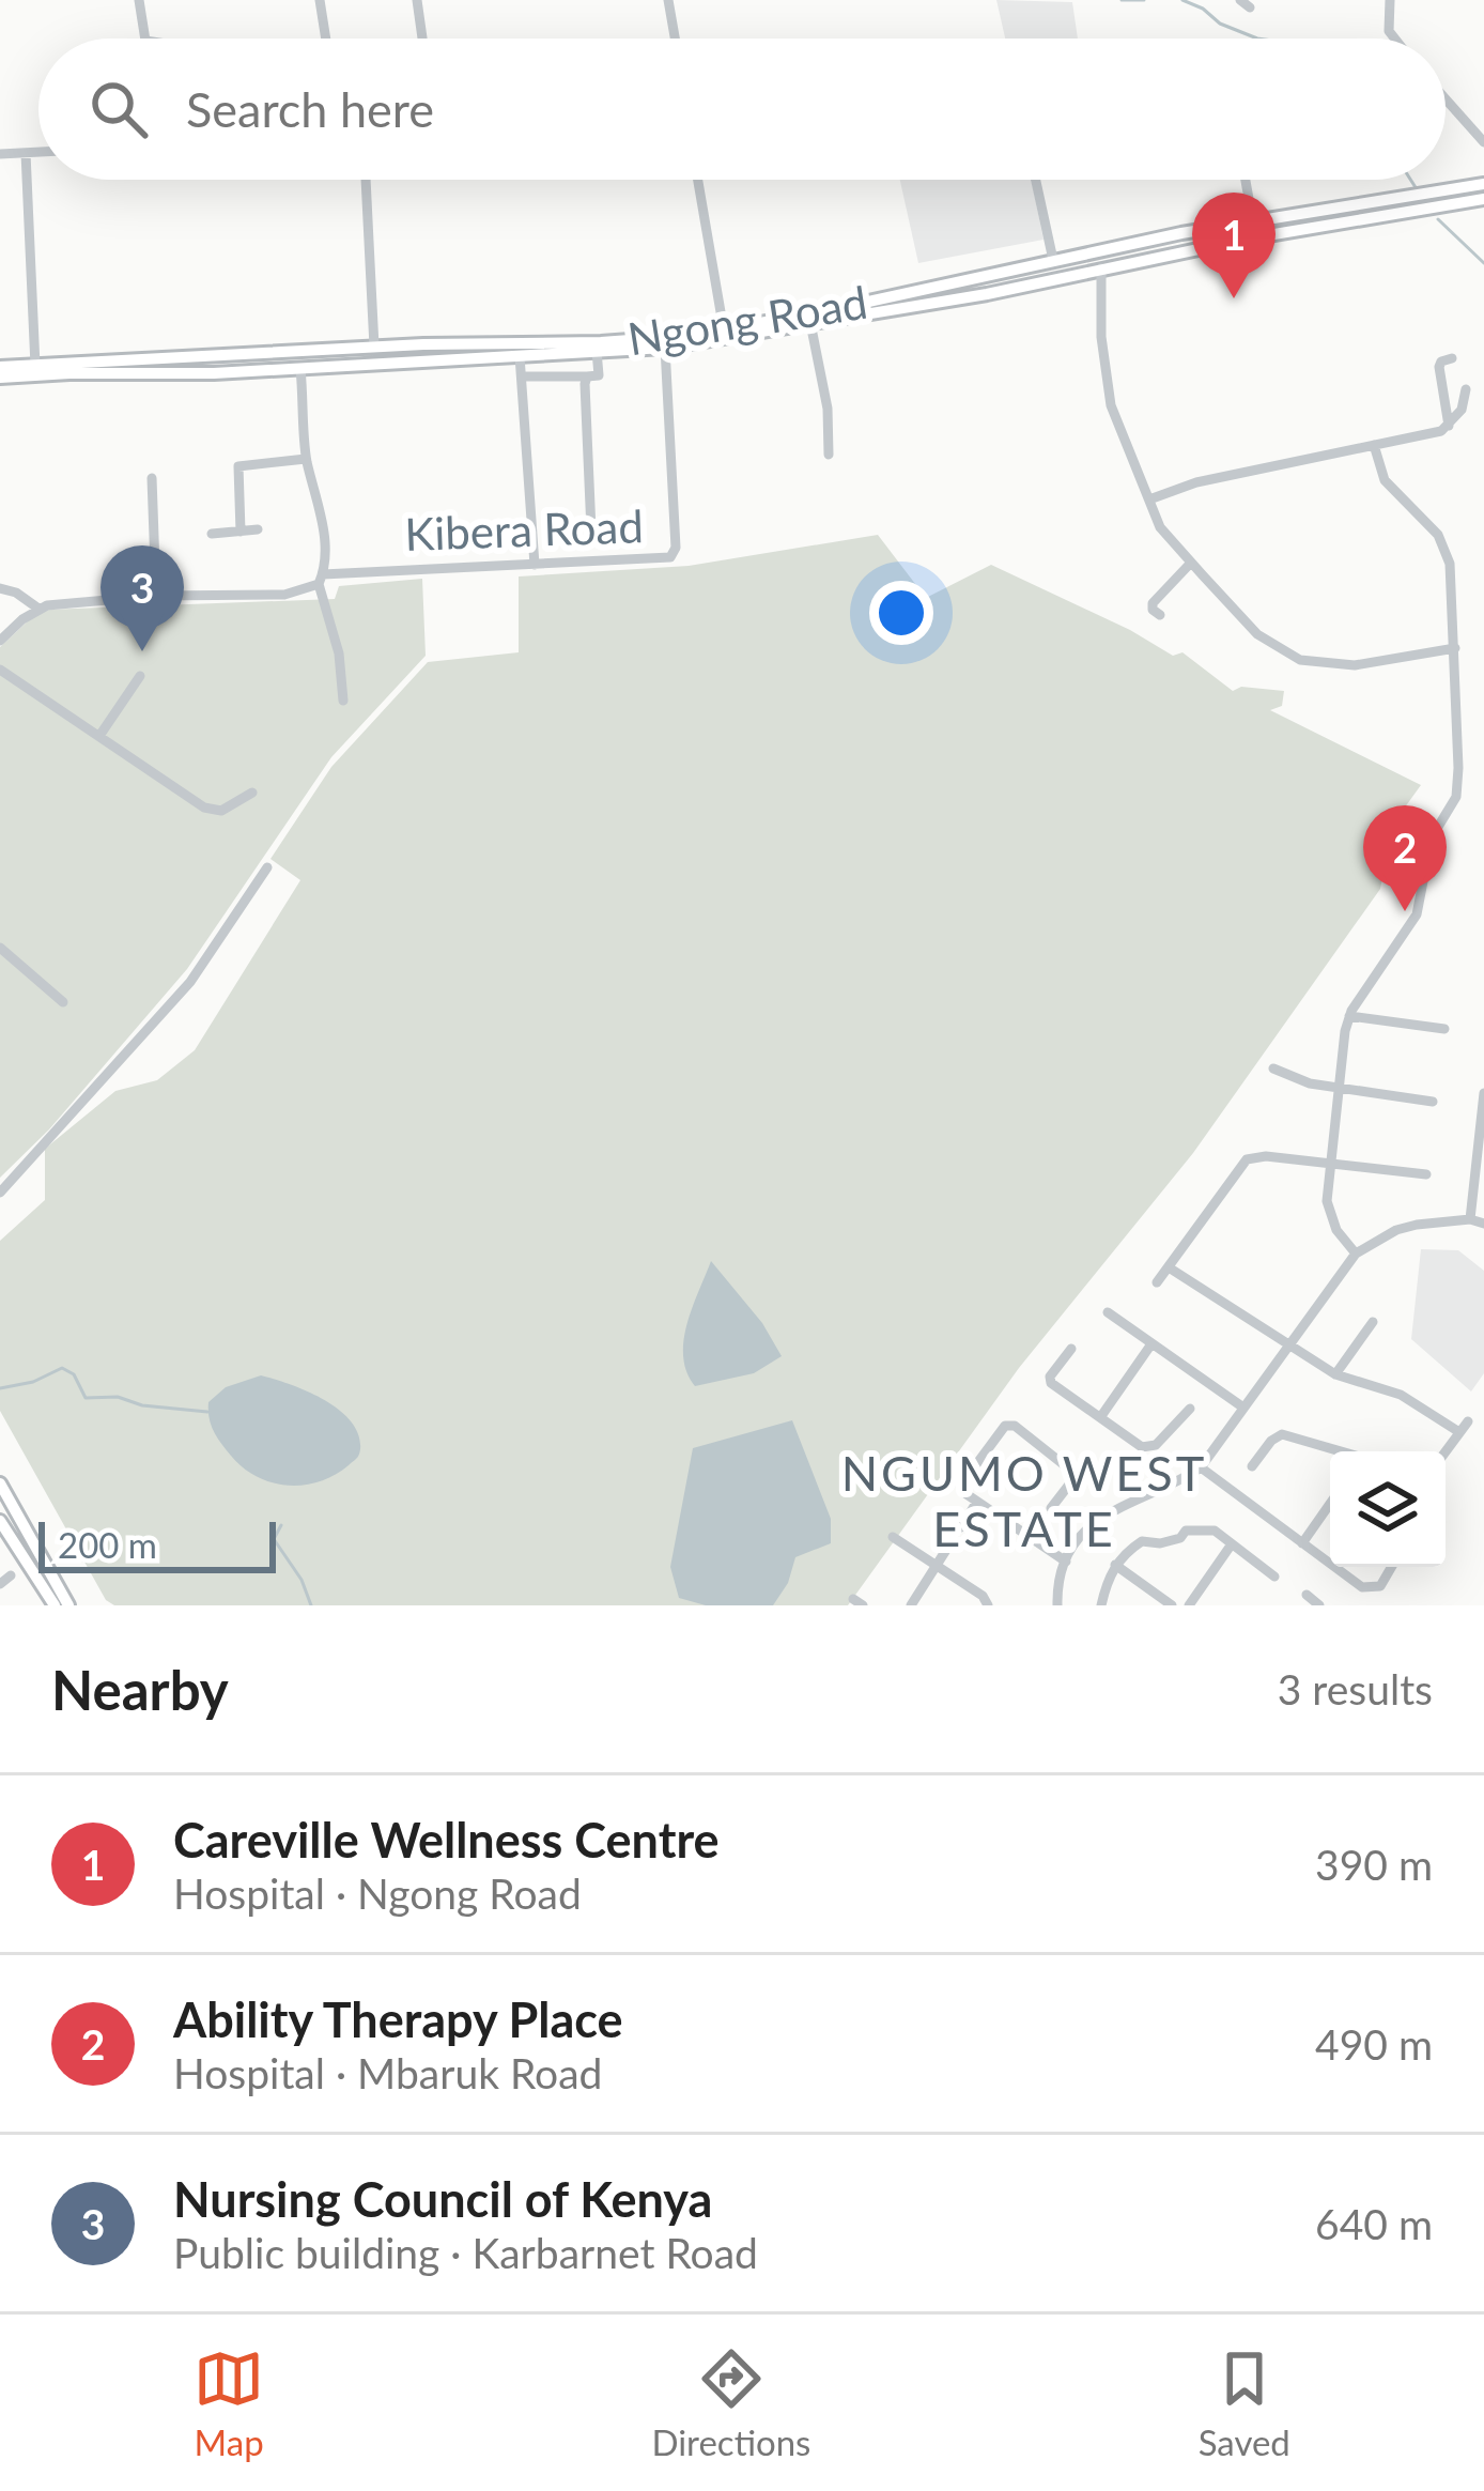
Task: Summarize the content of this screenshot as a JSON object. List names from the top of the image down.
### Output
{
  "streets": {
    "main road": ["Ngong Road"],
    "street": ["Kibera Road"]
  },
  "crossings": [
    ["Ngong Road", "Kibera Road"]
  ],
  "districts": ["NGUMO WEST ESTATE"],
  "scale_bar": "200 m",
  "page": {
    "search": "Search here",
    "pins": ["1", "3", "2"],
    "scale": "200 m",
    "heading": ["Nearby", "3 results"],
    "list": [
      {
        "mark": "1",
        "name": "Careville Wellness Centre",
        "note": "Hospital · Ngong Road",
        "value": "390 m"
      },
      {
        "mark": "2",
        "name": "Ability Therapy Place",
        "note": "Hospital · Mbaruk Road",
        "value": "490 m"
      },
      {
        "mark": "3",
        "name": "Nursing Council of Kenya",
        "note": "Public building · Karbarnet Road",
        "value": "640 m"
      }
    ],
    "nav": ["Map", "Directions", "Saved"]
  }
}
